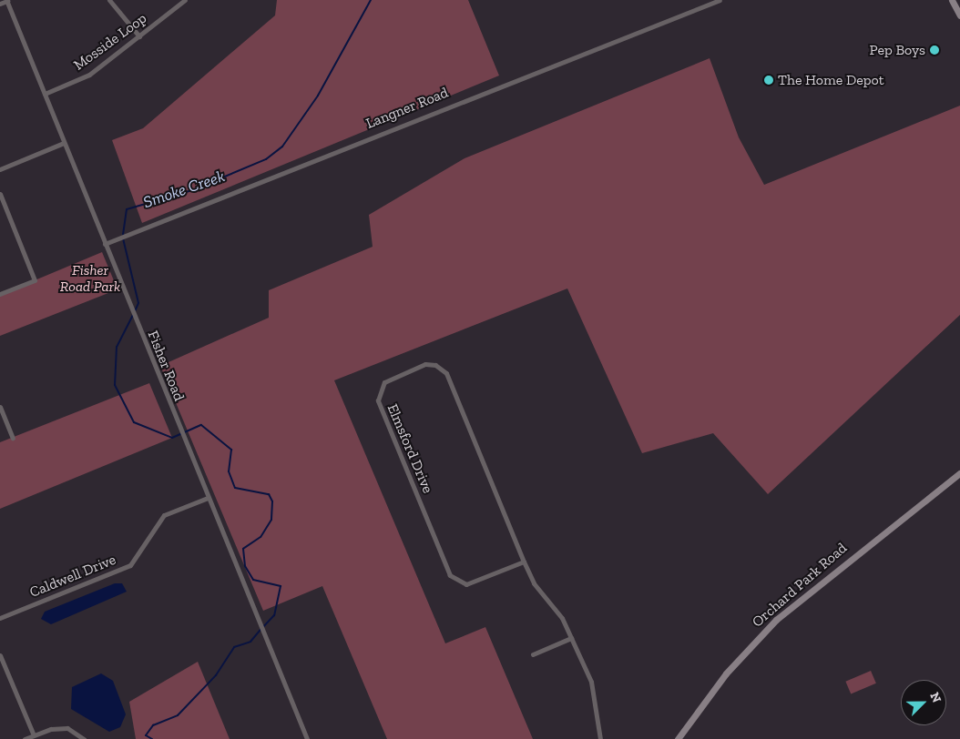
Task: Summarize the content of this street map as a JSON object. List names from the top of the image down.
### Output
{
  "streets": {
    "main road": ["Orchard Park Road"],
    "street": [
      "Mosside Loop",
      "Langner Road",
      "Fisher Road",
      "Elmsford Drive",
      "Caldwell Drive"
    ]
  },
  "crossings": [
    ["Mosside Loop", "Fisher Road"],
    ["Langner Road", "Fisher Road"],
    ["Fisher Road", "Caldwell Drive"]
  ],
  "water": ["Smoke Creek"],
  "parks": ["Fisher Road Park"],
  "places": ["Pep Boys", "The Home Depot"],
  "north": "top right"
}
